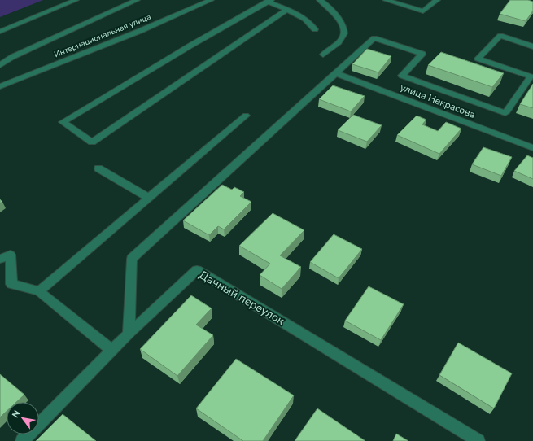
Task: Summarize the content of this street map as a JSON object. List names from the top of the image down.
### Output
{
  "streets": {
    "street": ["Интернациональная улица", "улица Некрасова", "Дачный переулок"]
  },
  "north": "top left"
}
